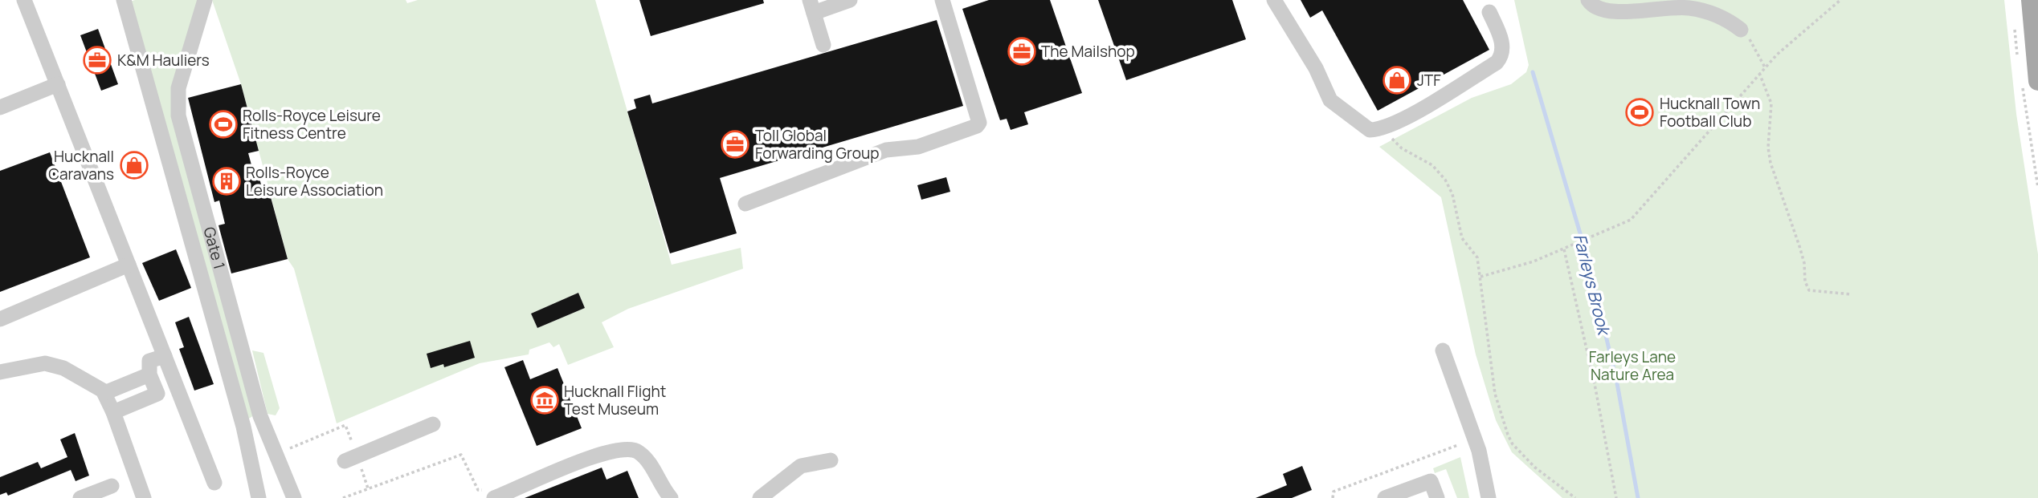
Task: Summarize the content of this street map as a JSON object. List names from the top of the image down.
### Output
{
  "streets": {
    "street": ["Gate 1"]
  },
  "water": ["Farleys Brook"],
  "parks": ["Farleys Lane Nature Area"],
  "places": {
    "office": ["The Mailshop", "K&M Hauliers", "Toll Global Forwarding Group"],
    "shop": ["JTF", "Hucknall Caravans"],
    "sports": ["Hucknall Town Football Club", "Rolls-Royce Leisure Fitness Centre"],
    "building": ["Rolls-Royce Leisure Association"],
    "museum": ["Hucknall Flight Test Museum"]
  }
}
